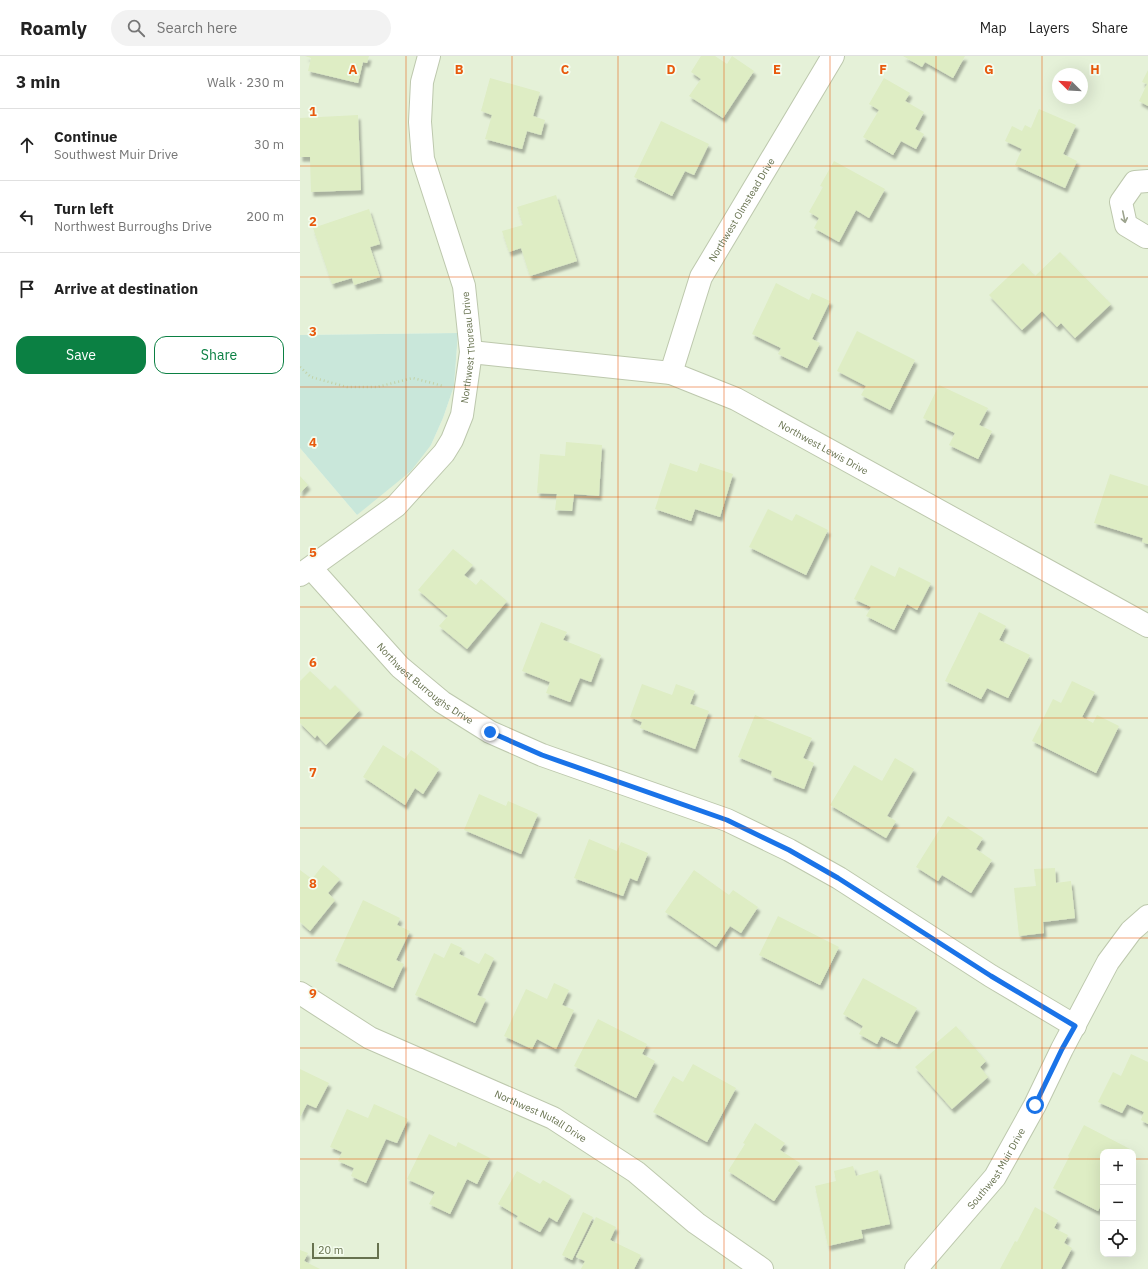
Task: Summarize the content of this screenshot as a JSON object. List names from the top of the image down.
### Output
{
  "streets": {
    "street": [
      "Northwest Olmstead Drive",
      "Northwest Thoreau Drive",
      "Northwest Lewis Drive",
      "Northwest Burroughs Drive",
      "Northwest Nutall Drive",
      "Southwest Muir Drive"
    ]
  },
  "crossings": [
    ["Northwest Olmstead Drive", "Northwest Lewis Drive"],
    ["Northwest Thoreau Drive", "Northwest Lewis Drive"],
    ["Northwest Thoreau Drive", "Northwest Burroughs Drive"],
    ["Northwest Burroughs Drive", "Southwest Muir Drive"]
  ],
  "scale_bar": "20 m",
  "north": "top left",
  "page": {
    "header": "Roamly",
    "search": "Search here",
    "nav": ["Map", "Layers", "Share"],
    "heading": ["3 min", "Walk · 230 m"],
    "list": [
      ["Continue", "Southwest Muir Drive", "30 m"],
      ["Turn left", "Northwest Burroughs Drive", "200 m"],
      "Arrive at destination"
    ],
    "buttons": ["Save", "Share"],
    "map_buttons": ["+", "−"],
    "scale": "20 m"
  },
  "grid": {
    "columns": [
      "A",
      "B",
      "C",
      "D",
      "E",
      "F",
      "G",
      "H"
    ],
    "rows": [
      "1",
      "2",
      "3",
      "4",
      "5",
      "6",
      "7",
      "8",
      "9"
    ]
  }
}
